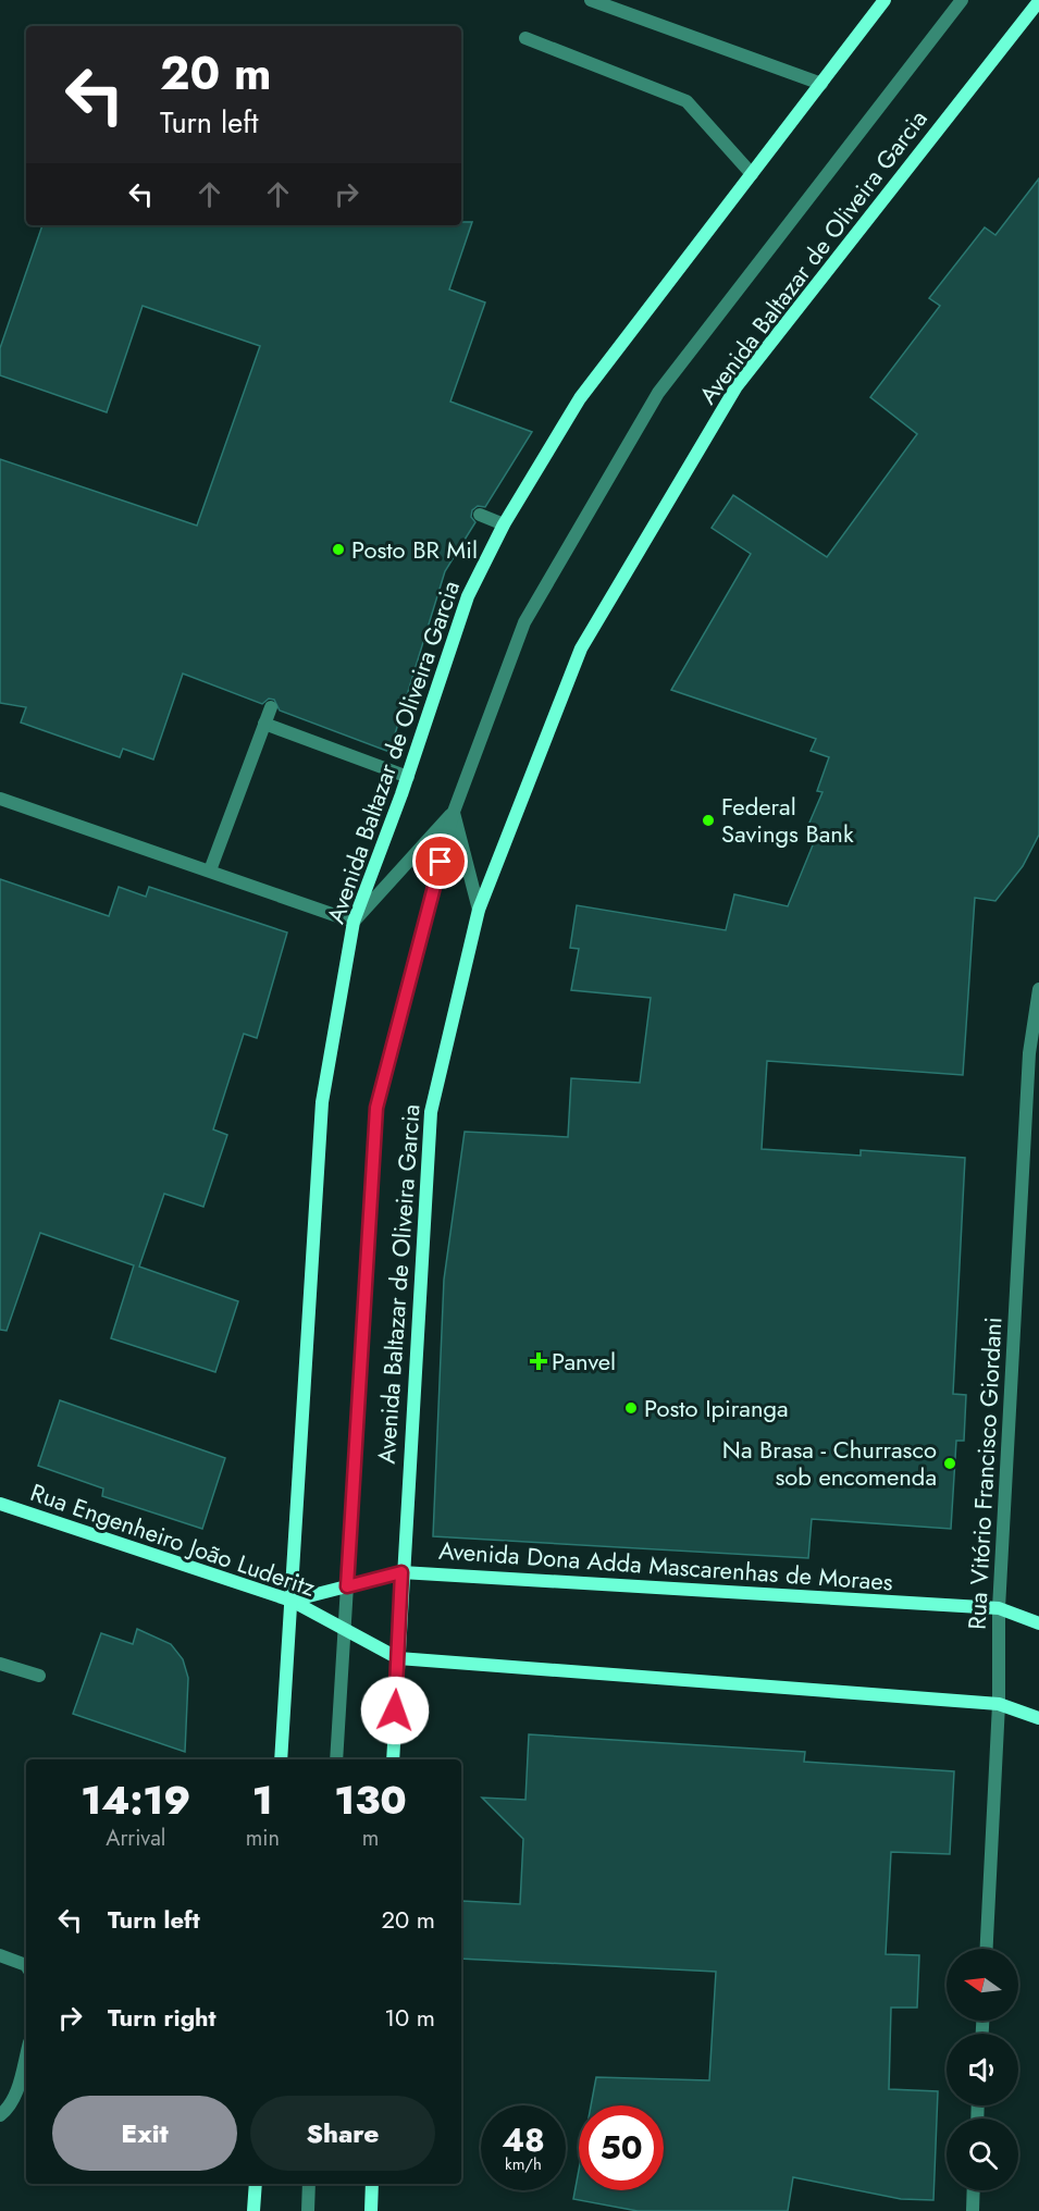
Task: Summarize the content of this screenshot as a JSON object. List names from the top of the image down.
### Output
{
  "streets": {
    "main road": ["Avenida Baltazar de Oliveira Garcia", "Rua Engenheiro João Luderitz", "Avenida Dona Adda Mascarenhas de Moraes"],
    "street": ["Rua Vitório Francisco Giordani"]
  },
  "crossings": [
    ["Avenida Baltazar de Oliveira Garcia", "Rua Engenheiro João Luderitz"],
    ["Avenida Baltazar de Oliveira Garcia", "Avenida Dona Adda Mascarenhas de Moraes"],
    ["Rua Vitório Francisco Giordani", "Avenida Dona Adda Mascarenhas de Moraes"],
    ["Rua Engenheiro João Luderitz", "Avenida Dona Adda Mascarenhas de Moraes"]
  ],
  "places": {
    "other": [
      "Posto BR Mil",
      "Federal Savings Bank",
      "Posto Ipiranga",
      "Na Brasa - Churrasco sob encomenda"
    ],
    "health": ["Panvel"]
  },
  "north": "left",
  "page": {
    "turn": ["20 m", "Turn left"],
    "eta": [
      "14:19",
      "Arrival",
      "1",
      "min",
      "130",
      "m"
    ],
    "list": [
      {
        "name": "Turn left",
        "value": "20 m"
      },
      {
        "name": "Turn right",
        "value": "10 m"
      }
    ],
    "buttons": ["Exit", "Share"],
    "speed": "48 km/h",
    "limit": "50"
  }
}
